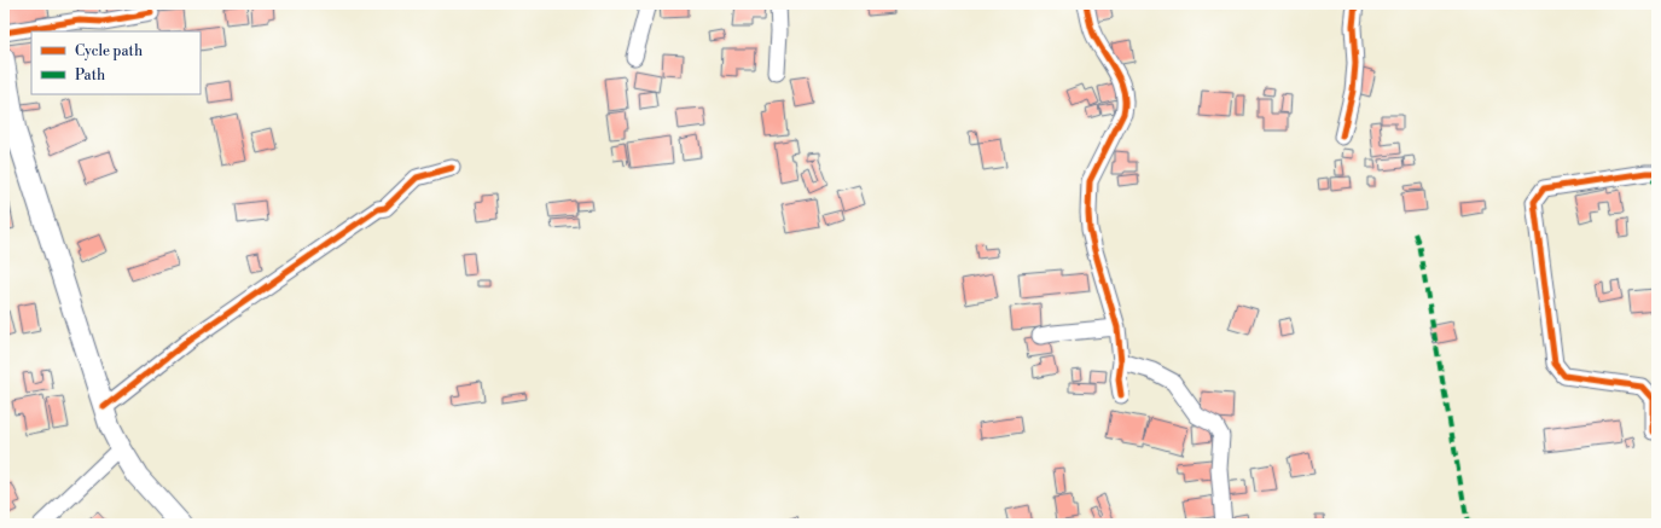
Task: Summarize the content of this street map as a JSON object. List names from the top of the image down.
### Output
{
  "legend": ["Cycle path", "Path"]
}
